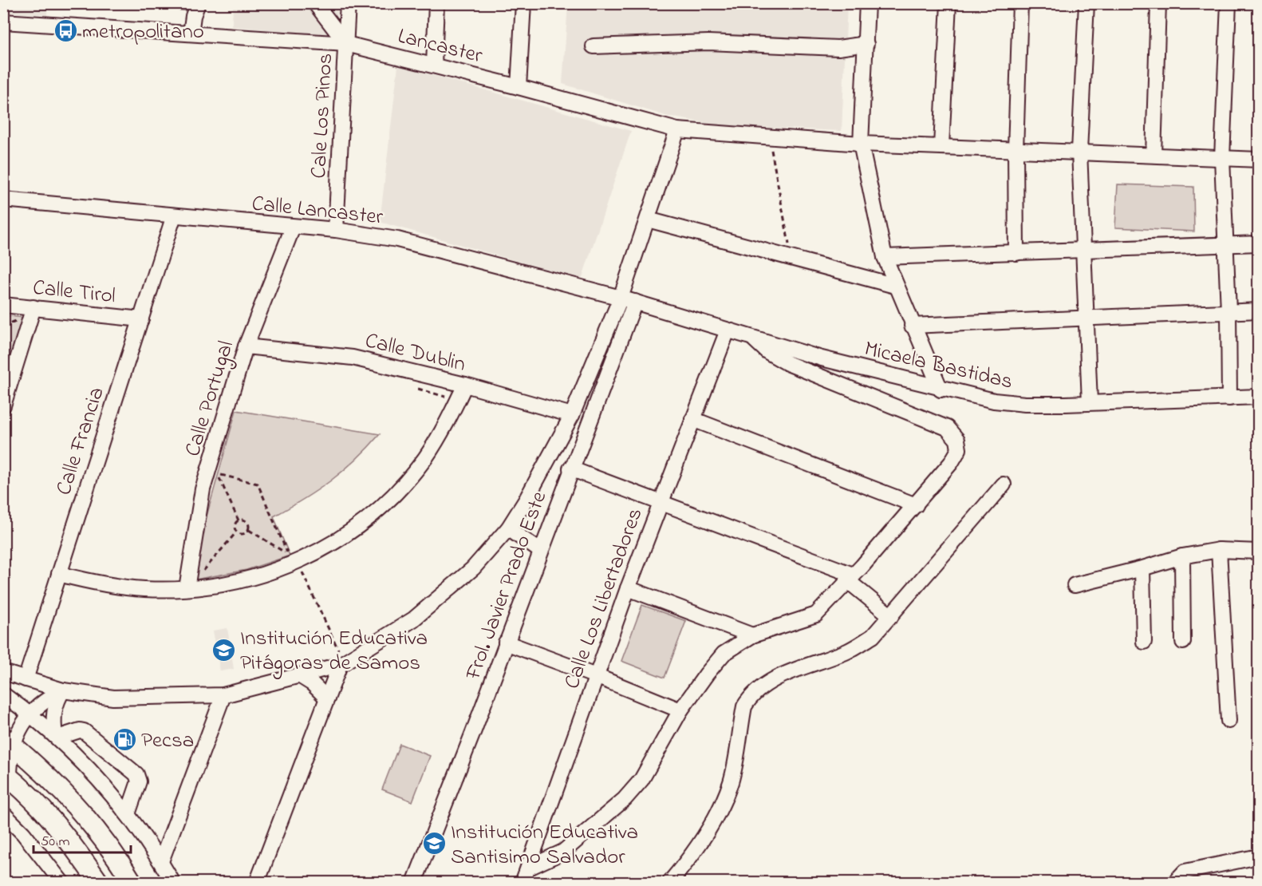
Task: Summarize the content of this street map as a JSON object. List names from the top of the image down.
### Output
{
  "streets": {
    "street": [
      "Lancaster",
      "Cale Los Pinos",
      "Calle Lancaster",
      "Calle Tirol",
      "Calle Dublin",
      "Micaela Bastidas",
      "Calle Portugal",
      "Calle Francia",
      "Frol. Javier Prado Este",
      "Calle Los Libertadores"
    ]
  },
  "crossings": [
    ["Lancaster", "Cale Los Pinos"],
    ["Cale Los Pinos", "Calle Lancaster"],
    ["Calle Lancaster", "Micaela Bastidas"],
    ["Calle Lancaster", "Calle Portugal"],
    ["Calle Lancaster", "Calle Francia"],
    ["Calle Tirol", "Calle Francia"],
    ["Calle Dublin", "Calle Portugal"],
    ["Micaela Bastidas", "Frol. Javier Prado Este"],
    ["Micaela Bastidas", "Calle Los Libertadores"]
  ],
  "places": {
    "bus stop": ["metropolitano"],
    "school or university": ["Institución Educativa Pitágoras de Samos", "Institución Educativa Santisimo Salvador"],
    "fuel station": ["Pecsa"]
  },
  "scale_bar": "50 m"
}
